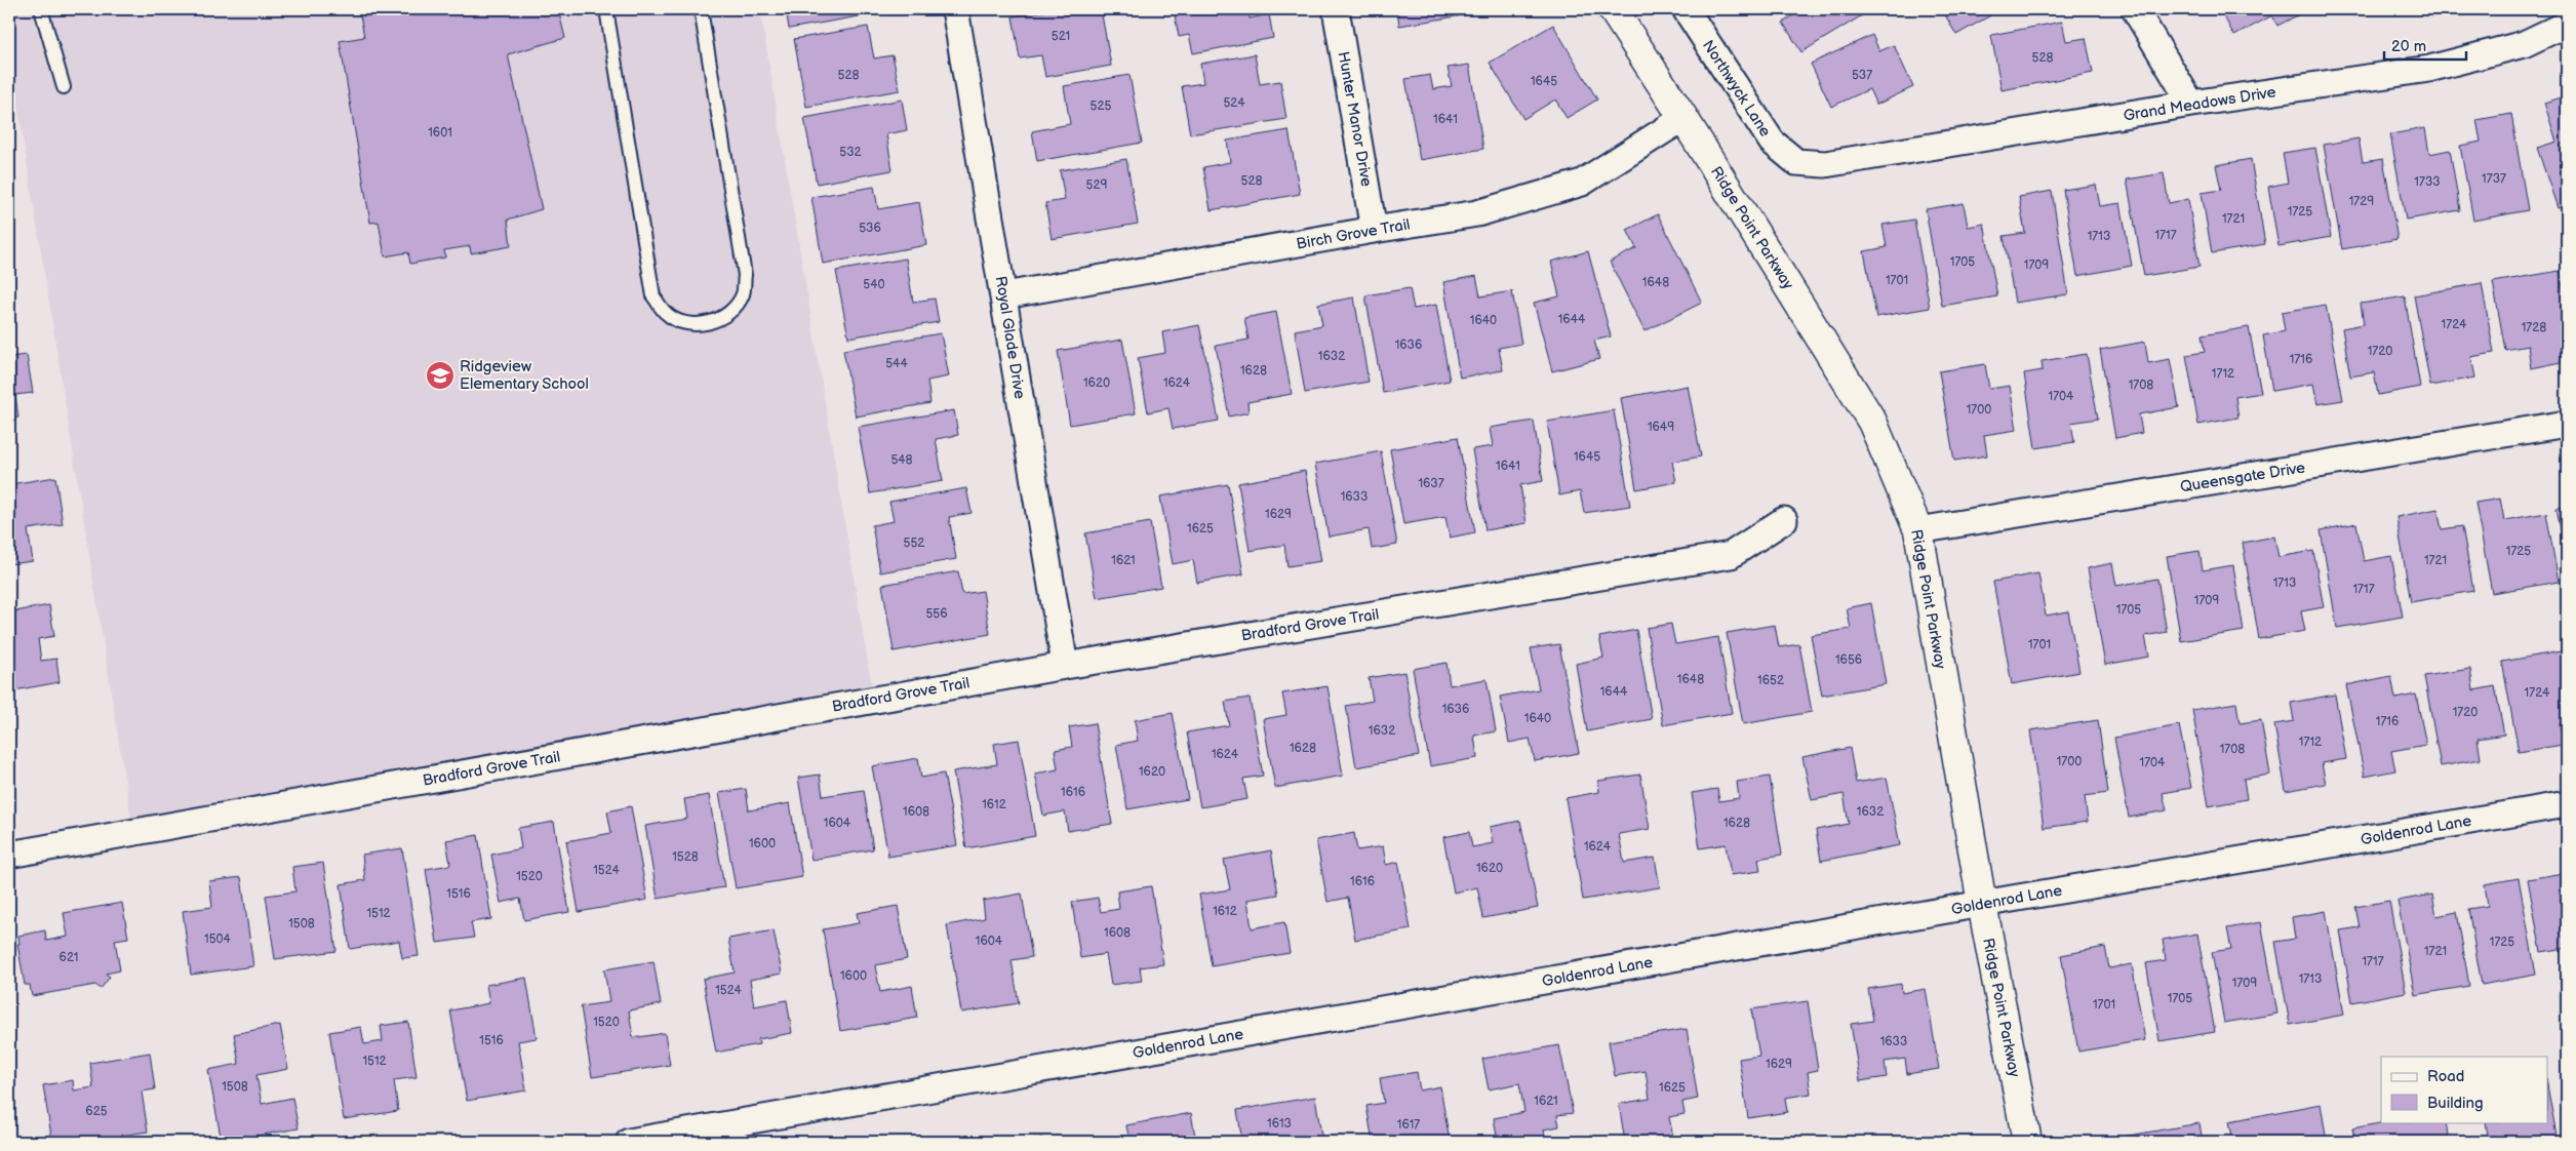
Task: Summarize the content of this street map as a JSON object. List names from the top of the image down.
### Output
{
  "streets": {
    "street": [
      "Northwyck Lane",
      "Grand Meadows Drive",
      "Hunter Manor Drive",
      "Ridge Point Parkway",
      "Birch Grove Trail",
      "Royal Glade Drive",
      "Queensgate Drive",
      "Bradford Grove Trail",
      "Goldenrod Lane"
    ]
  },
  "crossings": [
    ["Northwyck Lane", "Grand Meadows Drive"],
    ["Hunter Manor Drive", "Birch Grove Trail"],
    ["Ridge Point Parkway", "Birch Grove Trail"],
    ["Ridge Point Parkway", "Queensgate Drive"],
    ["Ridge Point Parkway", "Goldenrod Lane"],
    ["Birch Grove Trail", "Royal Glade Drive"],
    ["Royal Glade Drive", "Bradford Grove Trail"]
  ],
  "places": {
    "school or university": ["Ridgeview Elementary School"]
  },
  "house_numbers": [
    "521",
    "528",
    "528",
    "537",
    "1645",
    "524",
    "525",
    "1641",
    "1601",
    "532",
    "1737",
    "528",
    "1733",
    "529",
    "1729",
    "1725",
    "1721",
    "536",
    "1717",
    "1713",
    "1705",
    "1709",
    "1701",
    "1648",
    "540",
    "1644",
    "1640",
    "1724",
    "1728",
    "1636",
    "1720",
    "1632",
    "1716",
    "544",
    "1628",
    "1712",
    "1620",
    "1624",
    "1708",
    "1704",
    "1700",
    "1649",
    "1645",
    "548",
    "1641",
    "1637",
    "1633",
    "1629",
    "1625",
    "552",
    "1725",
    "1621",
    "1721",
    "1713",
    "1717",
    "1709",
    "1705",
    "556",
    "1701",
    "1656",
    "1648",
    "1652",
    "1644",
    "1724",
    "1636",
    "1720",
    "1640",
    "1716",
    "1632",
    "1712",
    "1628",
    "1708",
    "1624",
    "1700",
    "1704",
    "1620",
    "1616",
    "1612",
    "1608",
    "1632",
    "1604",
    "1628",
    "1600",
    "1624",
    "1528",
    "1620",
    "1524",
    "1520",
    "1616",
    "1516",
    "1612",
    "1512",
    "1508",
    "1608",
    "1504",
    "1604",
    "1725",
    "1721",
    "621",
    "1717",
    "1600",
    "1713",
    "1709",
    "1524",
    "1705",
    "1701",
    "1520",
    "1516",
    "1633",
    "1512",
    "1629",
    "1508",
    "1625",
    "1621",
    "625",
    "1613",
    "1617"
  ],
  "legend": ["Road", "Building"],
  "scale_bar": "20 m"
}
